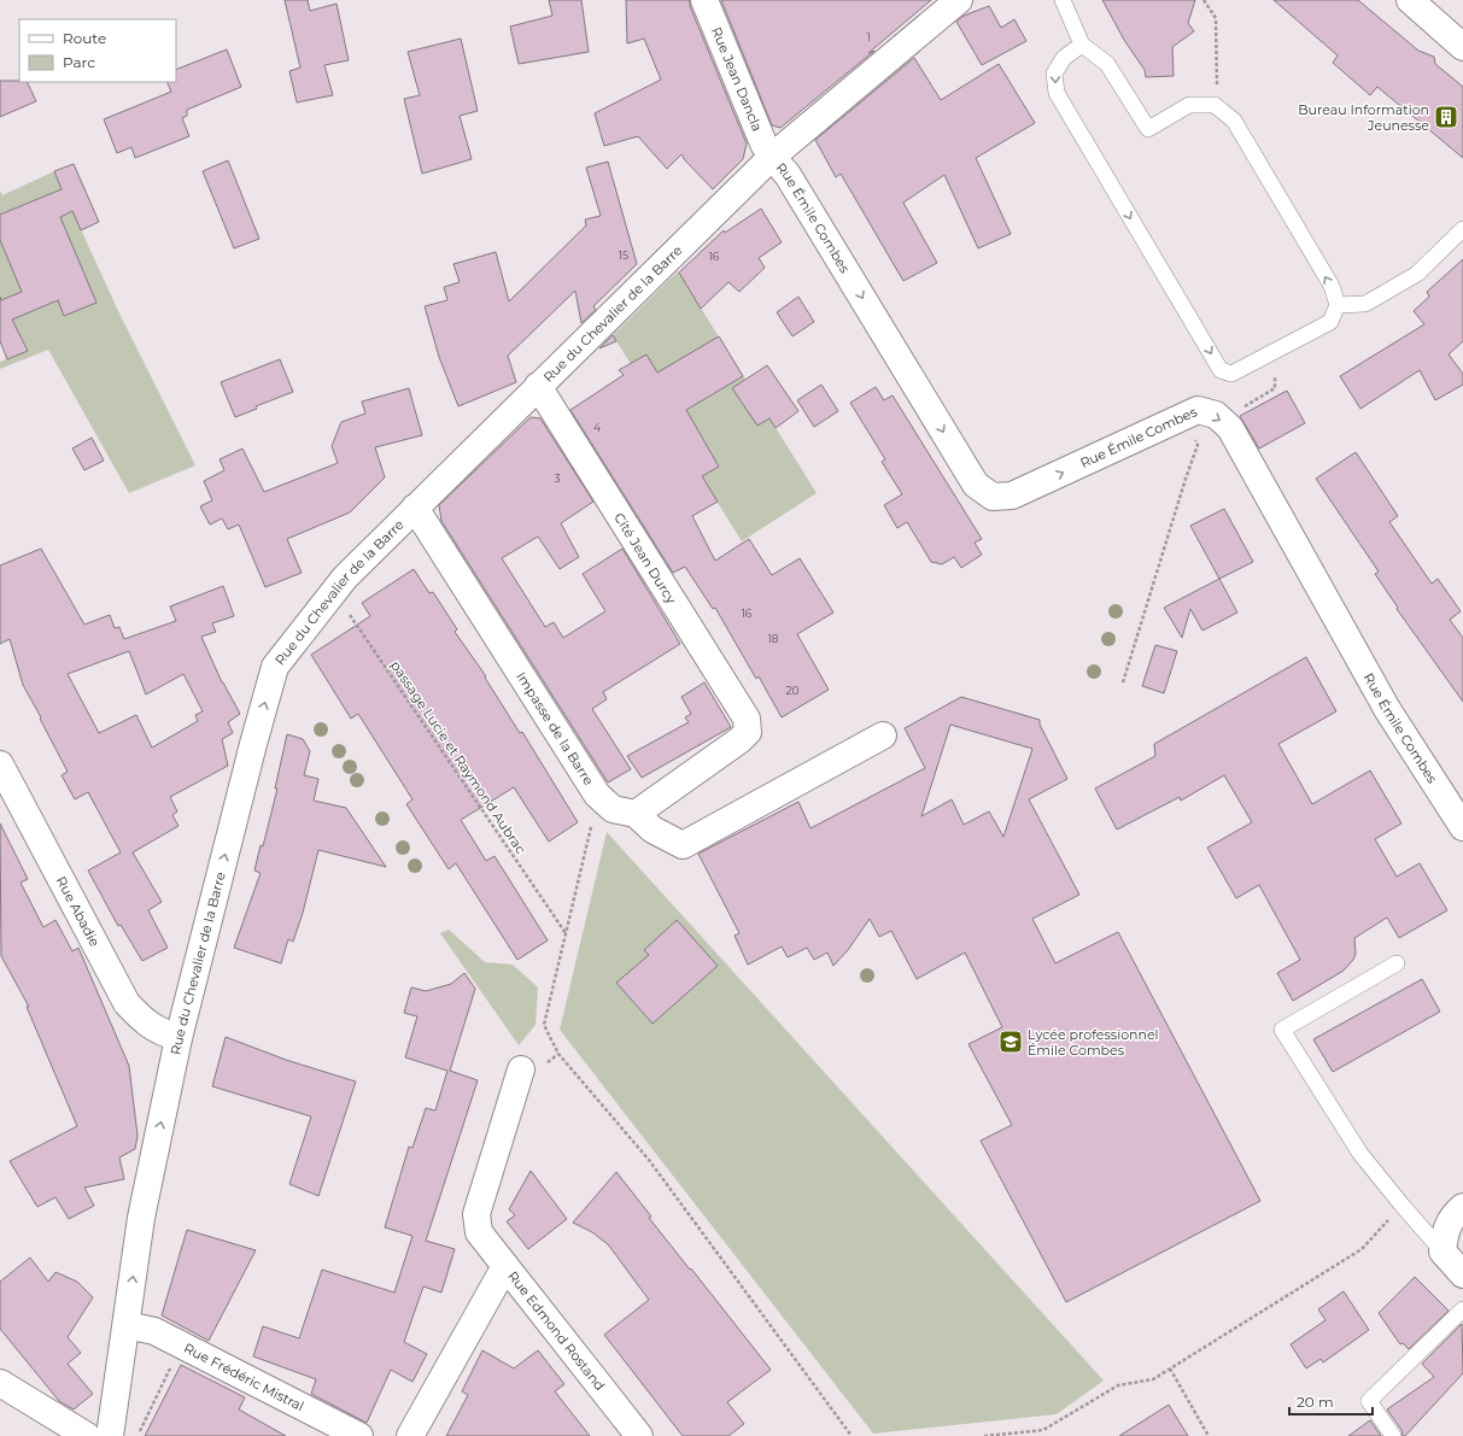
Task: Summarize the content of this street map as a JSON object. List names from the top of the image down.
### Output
{
  "streets": {
    "street": [
      "Rue Jean Dancla",
      "Rue Émile Combes",
      "Rue du Chevalier de la Barre",
      "Cité Jean Durcy",
      "Impasse de la Barre",
      "Rue Abadie",
      "Rue Edmond Rostand",
      "Rue Frédéric Mistral"
    ],
    "path": ["passage Lucie et Raymond Aubrac"]
  },
  "crossings": [
    ["Rue Jean Dancla", "Rue Émile Combes"],
    ["Rue Jean Dancla", "Rue du Chevalier de la Barre"],
    ["Rue Émile Combes", "Rue du Chevalier de la Barre"],
    ["Rue du Chevalier de la Barre", "Cité Jean Durcy"],
    ["Rue du Chevalier de la Barre", "Impasse de la Barre"],
    ["Rue du Chevalier de la Barre", "passage Lucie et Raymond Aubrac"],
    ["Rue du Chevalier de la Barre", "Rue Abadie"],
    ["Rue du Chevalier de la Barre", "Rue Frédéric Mistral"],
    ["Cité Jean Durcy", "Impasse de la Barre"]
  ],
  "one_way": ["Rue du Chevalier de la Barre"],
  "places": {
    "building": ["Bureau Information Jeunesse"],
    "school or university": ["Lycée professionnel Émile Combes"]
  },
  "house_numbers": [
    "1",
    "15",
    "16",
    "4",
    "3",
    "16",
    "18",
    "20"
  ],
  "legend": ["Route", "Parc"],
  "scale_bar": "20 m"
}
